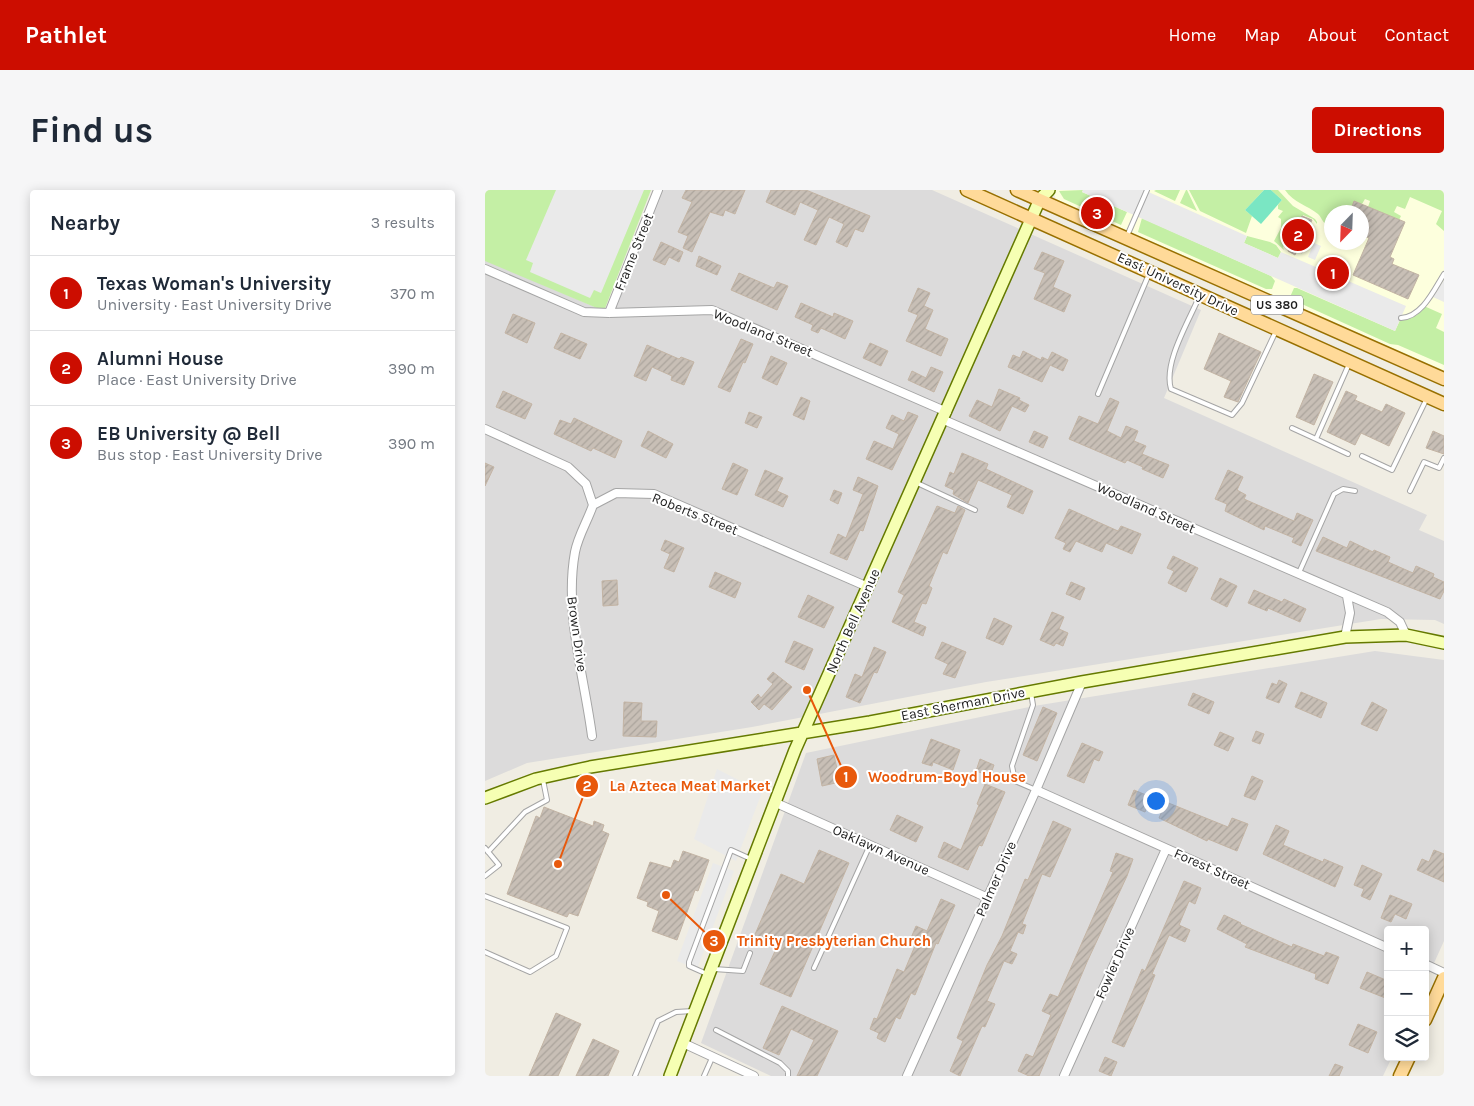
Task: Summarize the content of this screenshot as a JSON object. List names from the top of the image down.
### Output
{
  "streets": {
    "main road": [
      "East University Drive",
      "US 380",
      "North Bell Avenue",
      "East Sherman Drive"
    ],
    "street": [
      "Frame Street",
      "Woodland Street",
      "Roberts Street",
      "Brown Drive",
      "Oaklawn Avenue",
      "Forest Street",
      "Palmer Drive",
      "Fowler Drive"
    ]
  },
  "crossings": [
    ["Frame Street", "Woodland Street"],
    ["East University Drive", "North Bell Avenue"],
    ["Woodland Street", "North Bell Avenue"],
    ["Woodland Street", "East Sherman Drive"],
    ["Roberts Street", "North Bell Avenue"],
    ["Roberts Street", "Brown Drive"],
    ["North Bell Avenue", "East Sherman Drive"],
    ["North Bell Avenue", "Oaklawn Avenue"],
    ["East Sherman Drive", "Palmer Drive"],
    ["Oaklawn Avenue", "Palmer Drive"],
    ["Forest Street", "Palmer Drive"],
    ["Forest Street", "Fowler Drive"]
  ],
  "places": ["Woodrum-Boyd House", "La Azteca Meat Market", "Trinity Presbyterian Church"],
  "north": "bottom left",
  "page": {
    "header": "Pathlet",
    "nav": [
      "Home",
      "Map",
      "About",
      "Contact"
    ],
    "buttons": "Directions",
    "title": "Find us",
    "heading": ["Nearby", "3 results"],
    "pins": ["3", "2", "1"],
    "list": [
      {
        "mark": "1",
        "name": "Texas Woman's University",
        "note": "University · East University Drive",
        "value": "370 m"
      },
      {
        "mark": "2",
        "name": "Alumni House",
        "note": "Place · East University Drive",
        "value": "390 m"
      },
      {
        "mark": "3",
        "name": "EB University @ Bell",
        "note": "Bus stop · East University Drive",
        "value": "390 m"
      }
    ],
    "map_buttons": ["+", "−"]
  }
}
